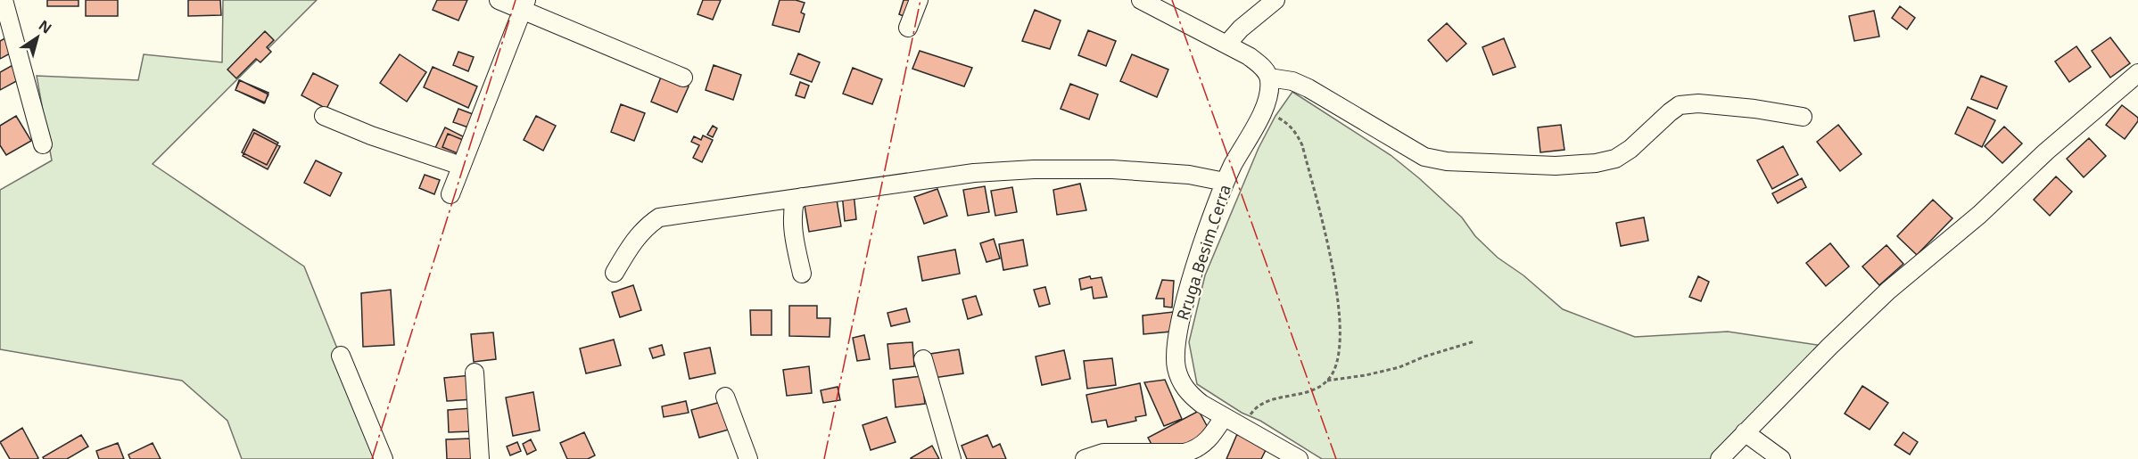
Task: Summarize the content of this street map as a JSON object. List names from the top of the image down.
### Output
{
  "streets": {
    "street": ["Rruga Besim Cerra"]
  },
  "north": "top right"
}
